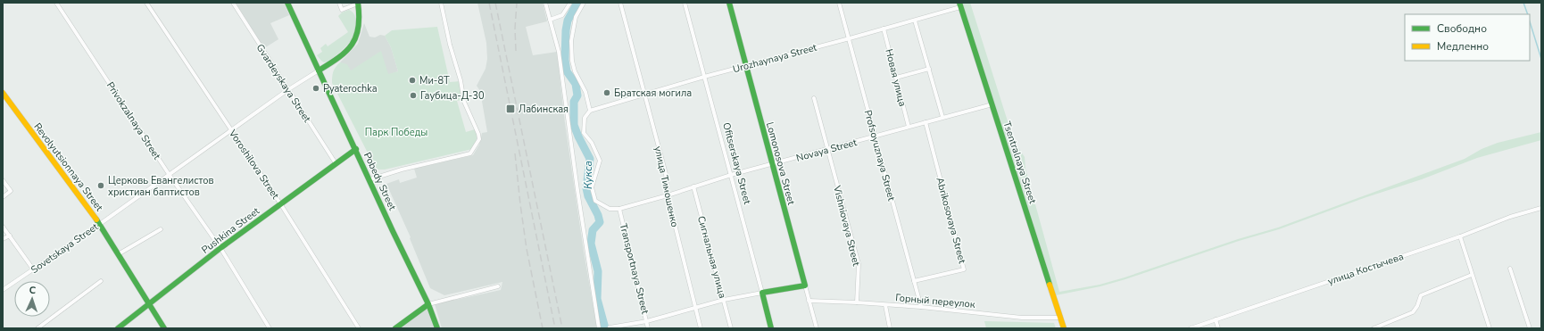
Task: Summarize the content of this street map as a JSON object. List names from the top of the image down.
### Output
{
  "streets": {
    "street": [
      "Urozhaynaya Street",
      "Новая улица",
      "Gvardeyskaya Street",
      "Privokzalnaya Street",
      "Novaya Street",
      "Profsoyuznaya Street",
      "Tsentralnaya Street",
      "Ofitserskaya Street",
      "Lomonosova Street",
      "Voroshilova Street",
      "Revolyutsionnaya Street",
      "Pobedy Street",
      "улица Тимошенко",
      "Abrikosovaya Street",
      "Vishniovaya Street",
      "Pushkina Street",
      "Sovetskaya Street",
      "Сигнальная улица",
      "Transportnaya Street",
      "улица Костычева",
      "Горный переулок"
    ]
  },
  "crossings": [
    ["Urozhaynaya Street", "Новая улица"],
    ["Urozhaynaya Street", "Profsoyuznaya Street"],
    ["Urozhaynaya Street", "Tsentralnaya Street"],
    ["Urozhaynaya Street", "Ofitserskaya Street"],
    ["Urozhaynaya Street", "Lomonosova Street"],
    ["Urozhaynaya Street", "улица Тимошенко"],
    ["Новая улица", "Novaya Street"],
    ["Gvardeyskaya Street", "Pushkina Street"],
    ["Gvardeyskaya Street", "Sovetskaya Street"],
    ["Privokzalnaya Street", "Pushkina Street"],
    ["Privokzalnaya Street", "Sovetskaya Street"],
    ["Novaya Street", "Profsoyuznaya Street"],
    ["Novaya Street", "Tsentralnaya Street"],
    ["Novaya Street", "Ofitserskaya Street"],
    ["Novaya Street", "Lomonosova Street"],
    ["Novaya Street", "улица Тимошенко"],
    ["Novaya Street", "Abrikosovaya Street"],
    ["Novaya Street", "Vishniovaya Street"],
    ["Novaya Street", "Сигнальная улица"],
    ["Novaya Street", "Transportnaya Street"],
    ["Profsoyuznaya Street", "Abrikosovaya Street"],
    ["Profsoyuznaya Street", "Горный переулок"],
    ["Tsentralnaya Street", "Горный переулок"],
    ["Lomonosova Street", "Горный переулок"],
    ["Voroshilova Street", "Pushkina Street"],
    ["Voroshilova Street", "Sovetskaya Street"],
    ["Revolyutsionnaya Street", "Pushkina Street"],
    ["Revolyutsionnaya Street", "Sovetskaya Street"],
    ["Pobedy Street", "Pushkina Street"],
    ["Pobedy Street", "Sovetskaya Street"],
    ["Vishniovaya Street", "Горный переулок"]
  ],
  "water": ["Кукса"],
  "parks": ["Парк Победы"],
  "places": {
    "other": [
      "Ми-8Т",
      "Pyaterochka",
      "Братская могила",
      "Гаубица-Д-30",
      "Церковь Евангелистов христиан баптистов"
    ],
    "transit": ["Лабинская"]
  },
  "legend": ["Свободно", "Медленно"],
  "north": "top"
}
